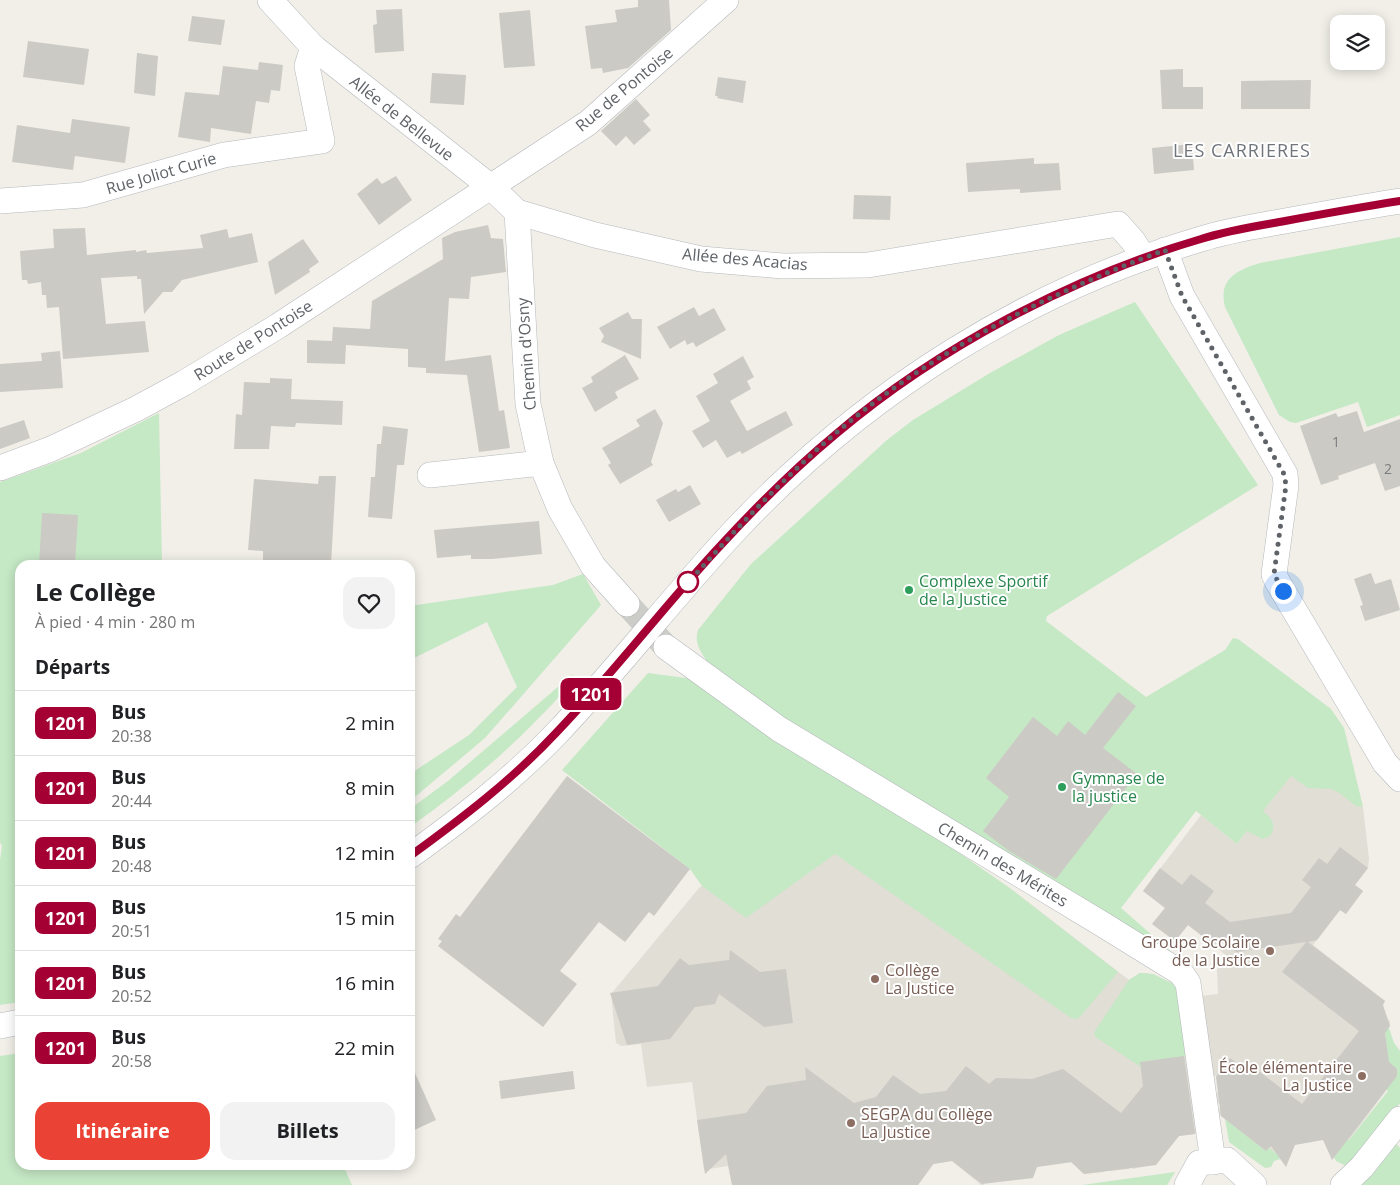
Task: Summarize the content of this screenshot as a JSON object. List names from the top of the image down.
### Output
{
  "streets": {
    "street": [
      "Rue de Pontoise",
      "Allée de Bellevue",
      "Rue Joliot Curie",
      "Allée des Acacias",
      "Route de Pontoise",
      "Chemin d'Osny",
      "Chemin des Mérites"
    ]
  },
  "crossings": [
    ["Rue de Pontoise", "Allée de Bellevue"],
    ["Rue de Pontoise", "Allée des Acacias"],
    ["Rue de Pontoise", "Route de Pontoise"],
    ["Allée de Bellevue", "Rue Joliot Curie"],
    ["Allée de Bellevue", "Allée des Acacias"],
    ["Allée de Bellevue", "Route de Pontoise"],
    ["Allée des Acacias", "Route de Pontoise"],
    ["Allée des Acacias", "Chemin d'Osny"]
  ],
  "districts": ["LES CARRIERES"],
  "places": [
    "Complexe Sportif de la Justice",
    "Gymnase de la justice",
    "Groupe Scolaire de la Justice",
    "Collège La Justice",
    "École élémentaire La Justice",
    "SEGPA du Collège La Justice"
  ],
  "lines": ["bus line 1201"],
  "house_numbers": ["1", "2"],
  "page": {
    "on_map": "1201",
    "heading": [
      ["Le Collège", "À pied · 4 min · 280 m"],
      "Départs"
    ],
    "list": [
      {
        "mark": "1201",
        "name": "Bus",
        "note": "20:38",
        "value": "2 min"
      },
      {
        "mark": "1201",
        "name": "Bus",
        "note": "20:44",
        "value": "8 min"
      },
      {
        "mark": "1201",
        "name": "Bus",
        "note": "20:48",
        "value": "12 min"
      },
      {
        "mark": "1201",
        "name": "Bus",
        "note": "20:51",
        "value": "15 min"
      },
      {
        "mark": "1201",
        "name": "Bus",
        "note": "20:52",
        "value": "16 min"
      },
      {
        "mark": "1201",
        "name": "Bus",
        "note": "20:58",
        "value": "22 min"
      }
    ],
    "buttons": ["Itinéraire", "Billets"]
  }
}
